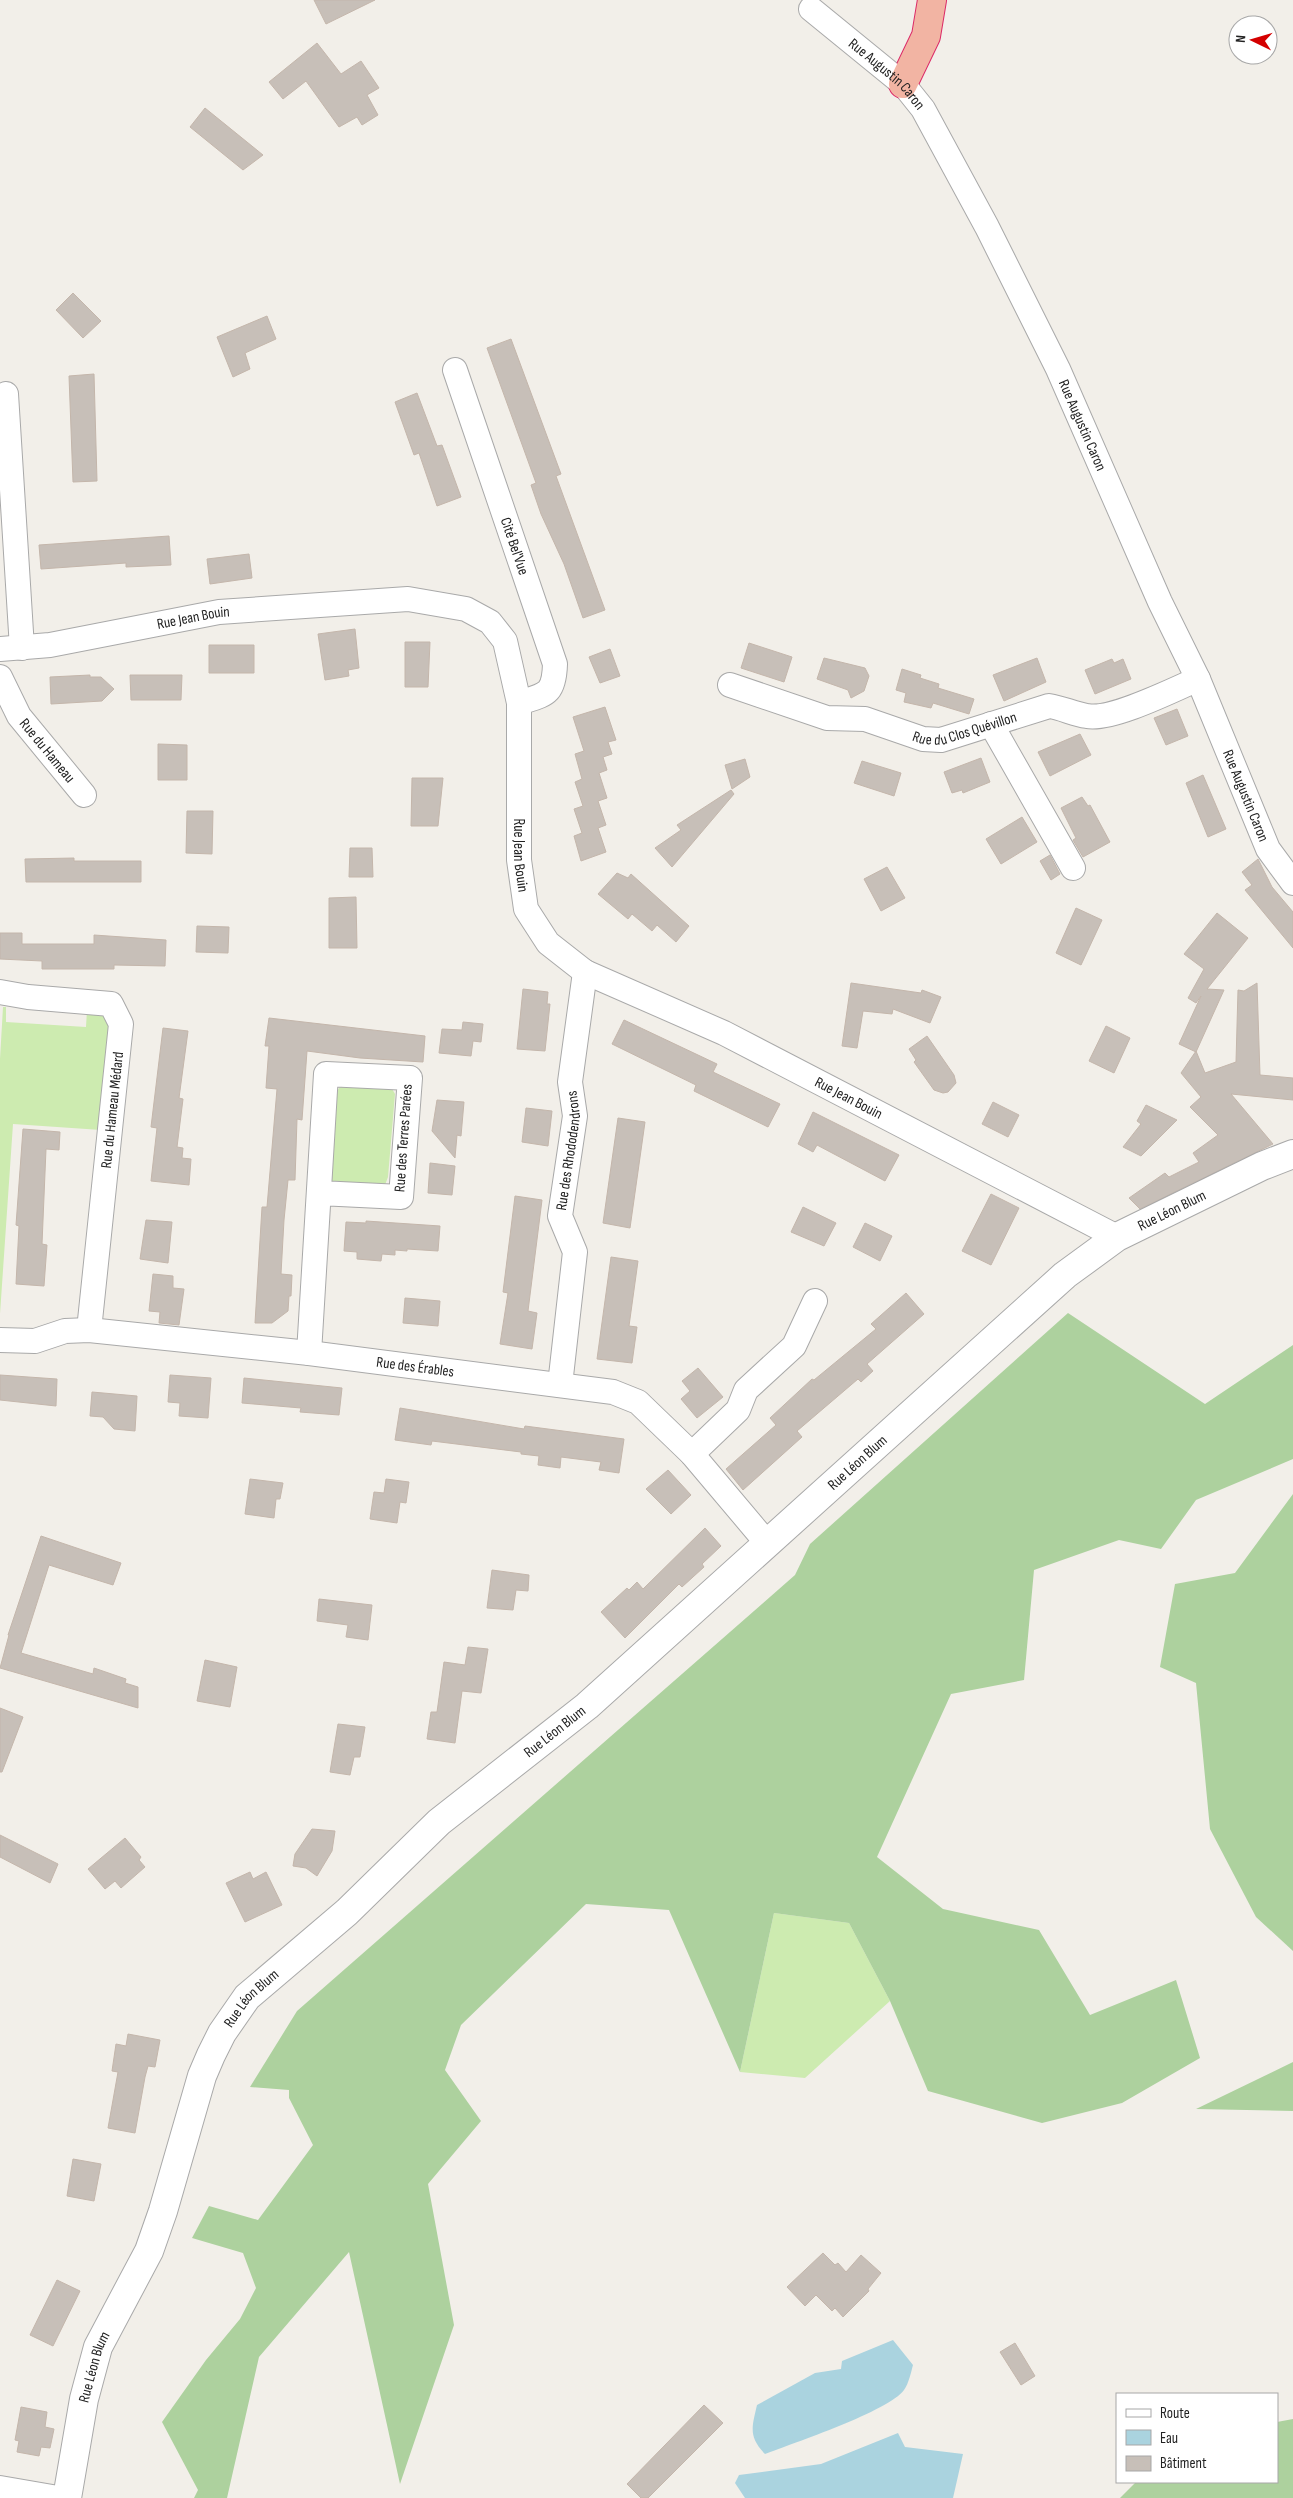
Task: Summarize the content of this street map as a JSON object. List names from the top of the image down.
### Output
{
  "streets": {
    "street": [
      "Rue Augustin Caron",
      "Cité Bel'Vue",
      "Rue Jean Bouin",
      "Rue du Clos Quévillon",
      "Rue du Hameau",
      "Rue du Hameau Médard",
      "Rue des Terres Parées",
      "Rue des Rhododendrons",
      "Rue Léon Blum",
      "Rue des Érables"
    ]
  },
  "crossings": [
    ["Rue Augustin Caron", "Rue du Clos Quévillon"],
    ["Cité Bel'Vue", "Rue Jean Bouin"],
    ["Rue Jean Bouin", "Rue des Rhododendrons"],
    ["Rue Jean Bouin", "Rue Léon Blum"],
    ["Rue du Hameau Médard", "Rue des Érables"],
    ["Rue des Terres Parées", "Rue des Érables"],
    ["Rue des Rhododendrons", "Rue des Érables"],
    ["Rue Léon Blum", "Rue des Érables"]
  ],
  "legend": ["Route", "Eau", "Bâtiment"],
  "north": "left"
}
